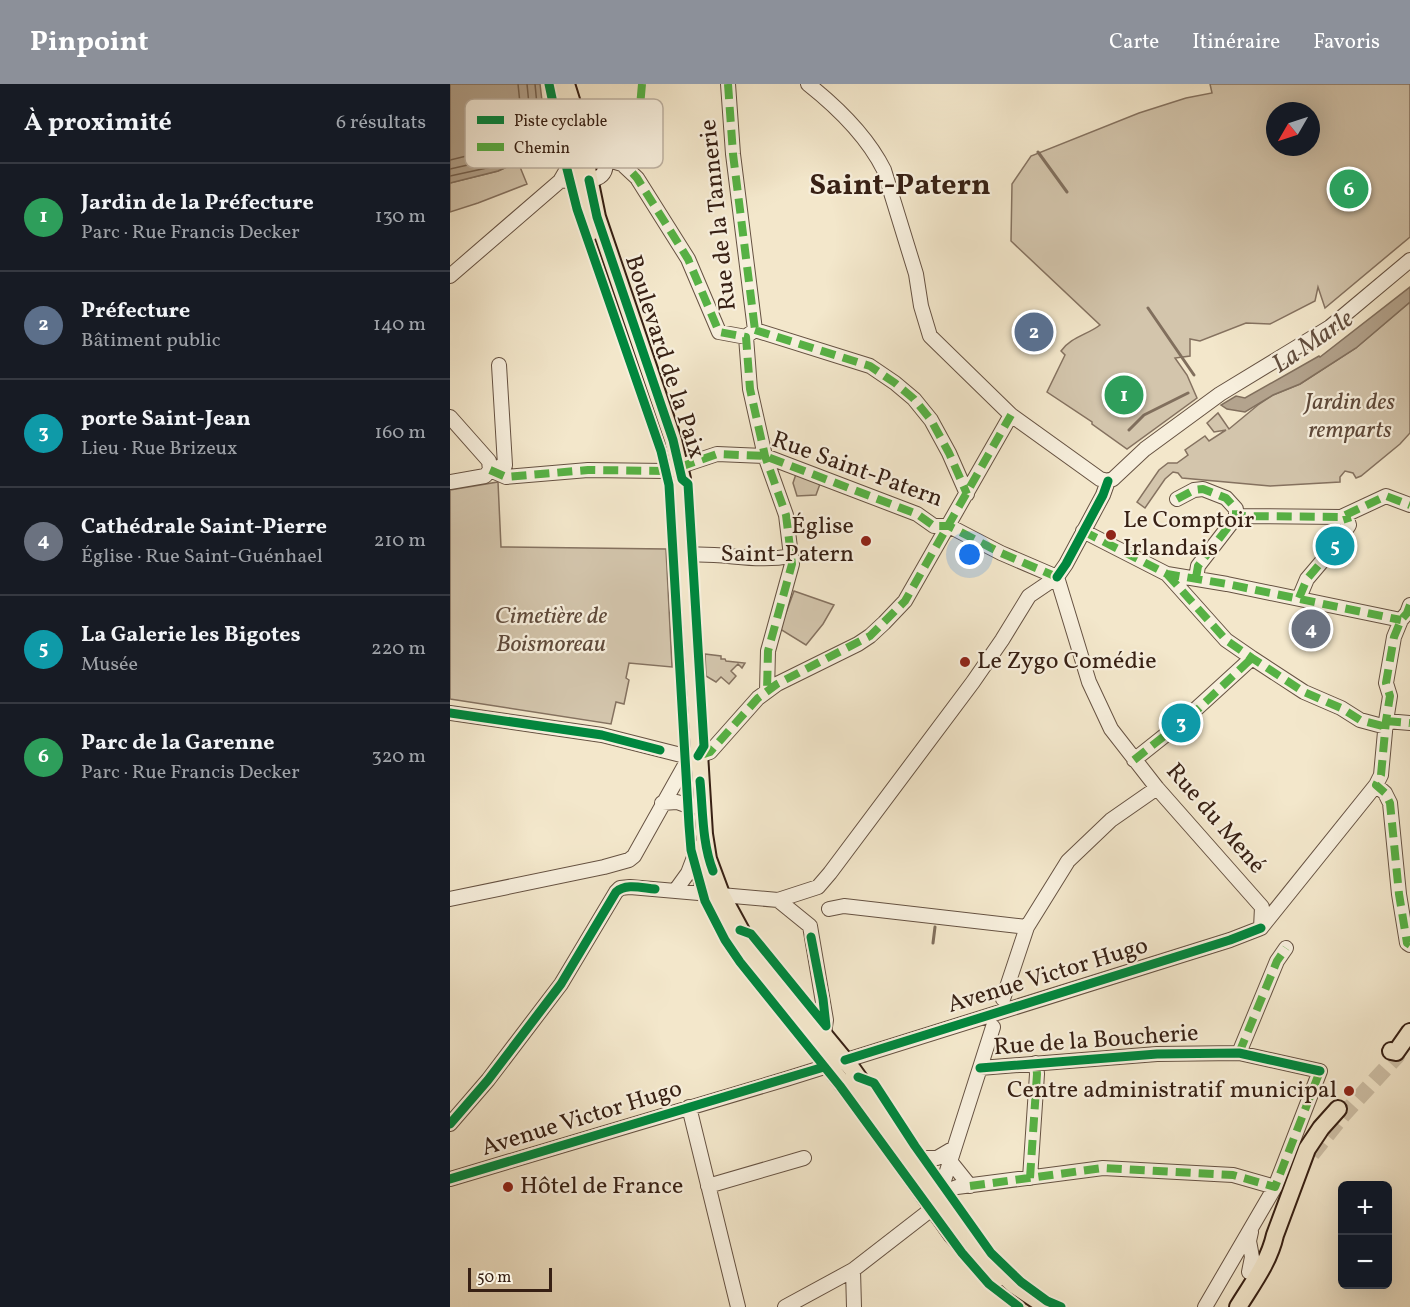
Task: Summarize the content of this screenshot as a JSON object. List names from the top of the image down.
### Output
{
  "streets": {
    "main road": ["Boulevard de la Paix"],
    "street": [
      "Rue de la Tannerie",
      "Rue Saint-Patern",
      "Rue du Mené",
      "Avenue Victor Hugo",
      "Rue de la Boucherie"
    ]
  },
  "crossings": [
    ["Rue de la Tannerie", "Rue Saint-Patern"],
    ["Boulevard de la Paix", "Rue Saint-Patern"],
    ["Boulevard de la Paix", "Avenue Victor Hugo"],
    ["Rue Saint-Patern", "Rue du Mené"],
    ["Rue du Mené", "Avenue Victor Hugo"]
  ],
  "districts": ["Saint-Patern"],
  "water": ["La Marle"],
  "parks": ["Jardin des remparts", "Cimetière de Boismoreau"],
  "places": [
    "Le Comptoir Irlandais",
    "Église Saint-Patern",
    "Le Zygo Comédie",
    "Centre administratif municipal",
    "Hôtel de France"
  ],
  "legend": ["Piste cyclable", "Chemin"],
  "scale_bar": "50 m",
  "north": "bottom left",
  "page": {
    "header": "Pinpoint",
    "nav": ["Carte", "Itinéraire", "Favoris"],
    "heading": ["À proximité", "6 résultats"],
    "list": [
      {
        "mark": "1",
        "name": "Jardin de la Préfecture",
        "note": "Parc · Rue Francis Decker",
        "value": "130 m"
      },
      {
        "mark": "2",
        "name": "Préfecture",
        "note": "Bâtiment public",
        "value": "140 m"
      },
      {
        "mark": "3",
        "name": "porte Saint-Jean",
        "note": "Lieu · Rue Brizeux",
        "value": "160 m"
      },
      {
        "mark": "4",
        "name": "Cathédrale Saint-Pierre",
        "note": "Église · Rue Saint-Guénhael",
        "value": "210 m"
      },
      {
        "mark": "5",
        "name": "La Galerie les Bigotes",
        "note": "Musée",
        "value": "220 m"
      },
      {
        "mark": "6",
        "name": "Parc de la Garenne",
        "note": "Parc · Rue Francis Decker",
        "value": "320 m"
      }
    ],
    "pins": [
      "6",
      "2",
      "1",
      "5",
      "4",
      "3"
    ],
    "map_buttons": ["+", "−"],
    "scale": "50 m"
  }
}
